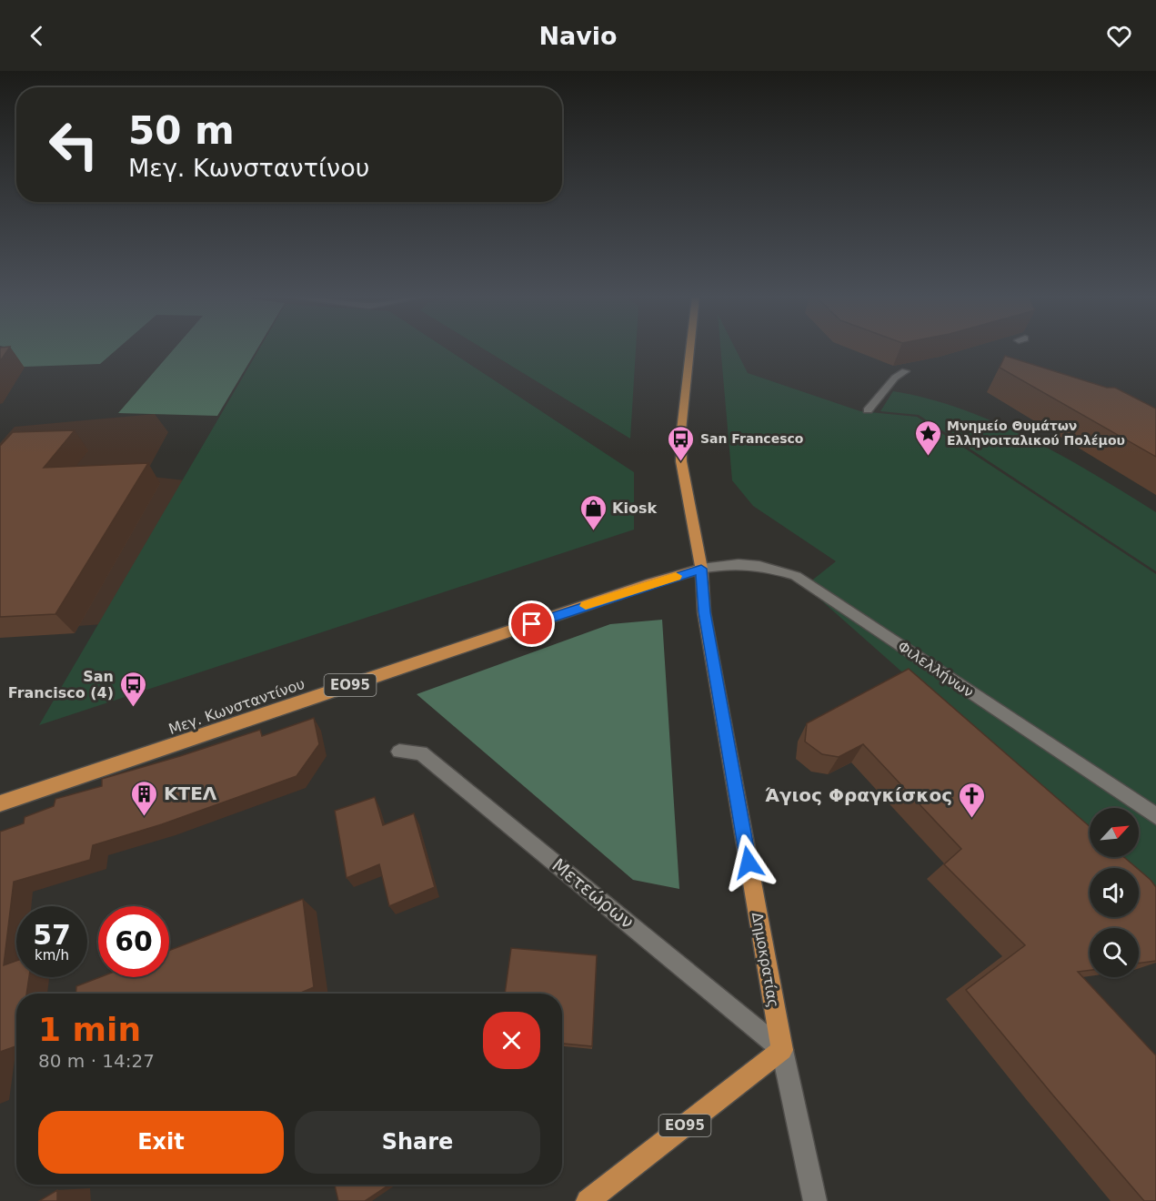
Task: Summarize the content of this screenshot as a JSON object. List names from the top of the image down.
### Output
{
  "streets": {
    "main road": ["ΕΟ95", "Μεγ. Κωνσταντίνου", "Δημοκρατίας"],
    "street": ["Φιλελλήνων", "Μετεώρων"]
  },
  "crossings": [
    ["Φιλελλήνων", "Μεγ. Κωνσταντίνου"],
    ["Φιλελλήνων", "Δημοκρατίας"],
    ["ΕΟ95", "Μετεώρων"],
    ["ΕΟ95", "Δημοκρατίας"],
    ["Μεγ. Κωνσταντίνου", "Δημοκρατίας"],
    ["Μετεώρων", "Δημοκρατίας"]
  ],
  "places": {
    "place": ["Μνημείο Θυμάτων Ελληνοιταλικού Πολέμου"],
    "bus stop": ["San Francesco", "San Francisco (4)"],
    "shop": ["Kiosk"],
    "building": ["ΚΤΕΛ"],
    "church": ["Άγιος Φραγκίσκος"]
  },
  "north": "top right",
  "page": {
    "header": "Navio",
    "turn": ["50 m", "Μεγ. Κωνσταντίνου"],
    "speed": "57 km/h",
    "limit": "60",
    "heading": ["1 min", "80 m · 14:27"],
    "buttons": ["Exit", "Share"]
  }
}
